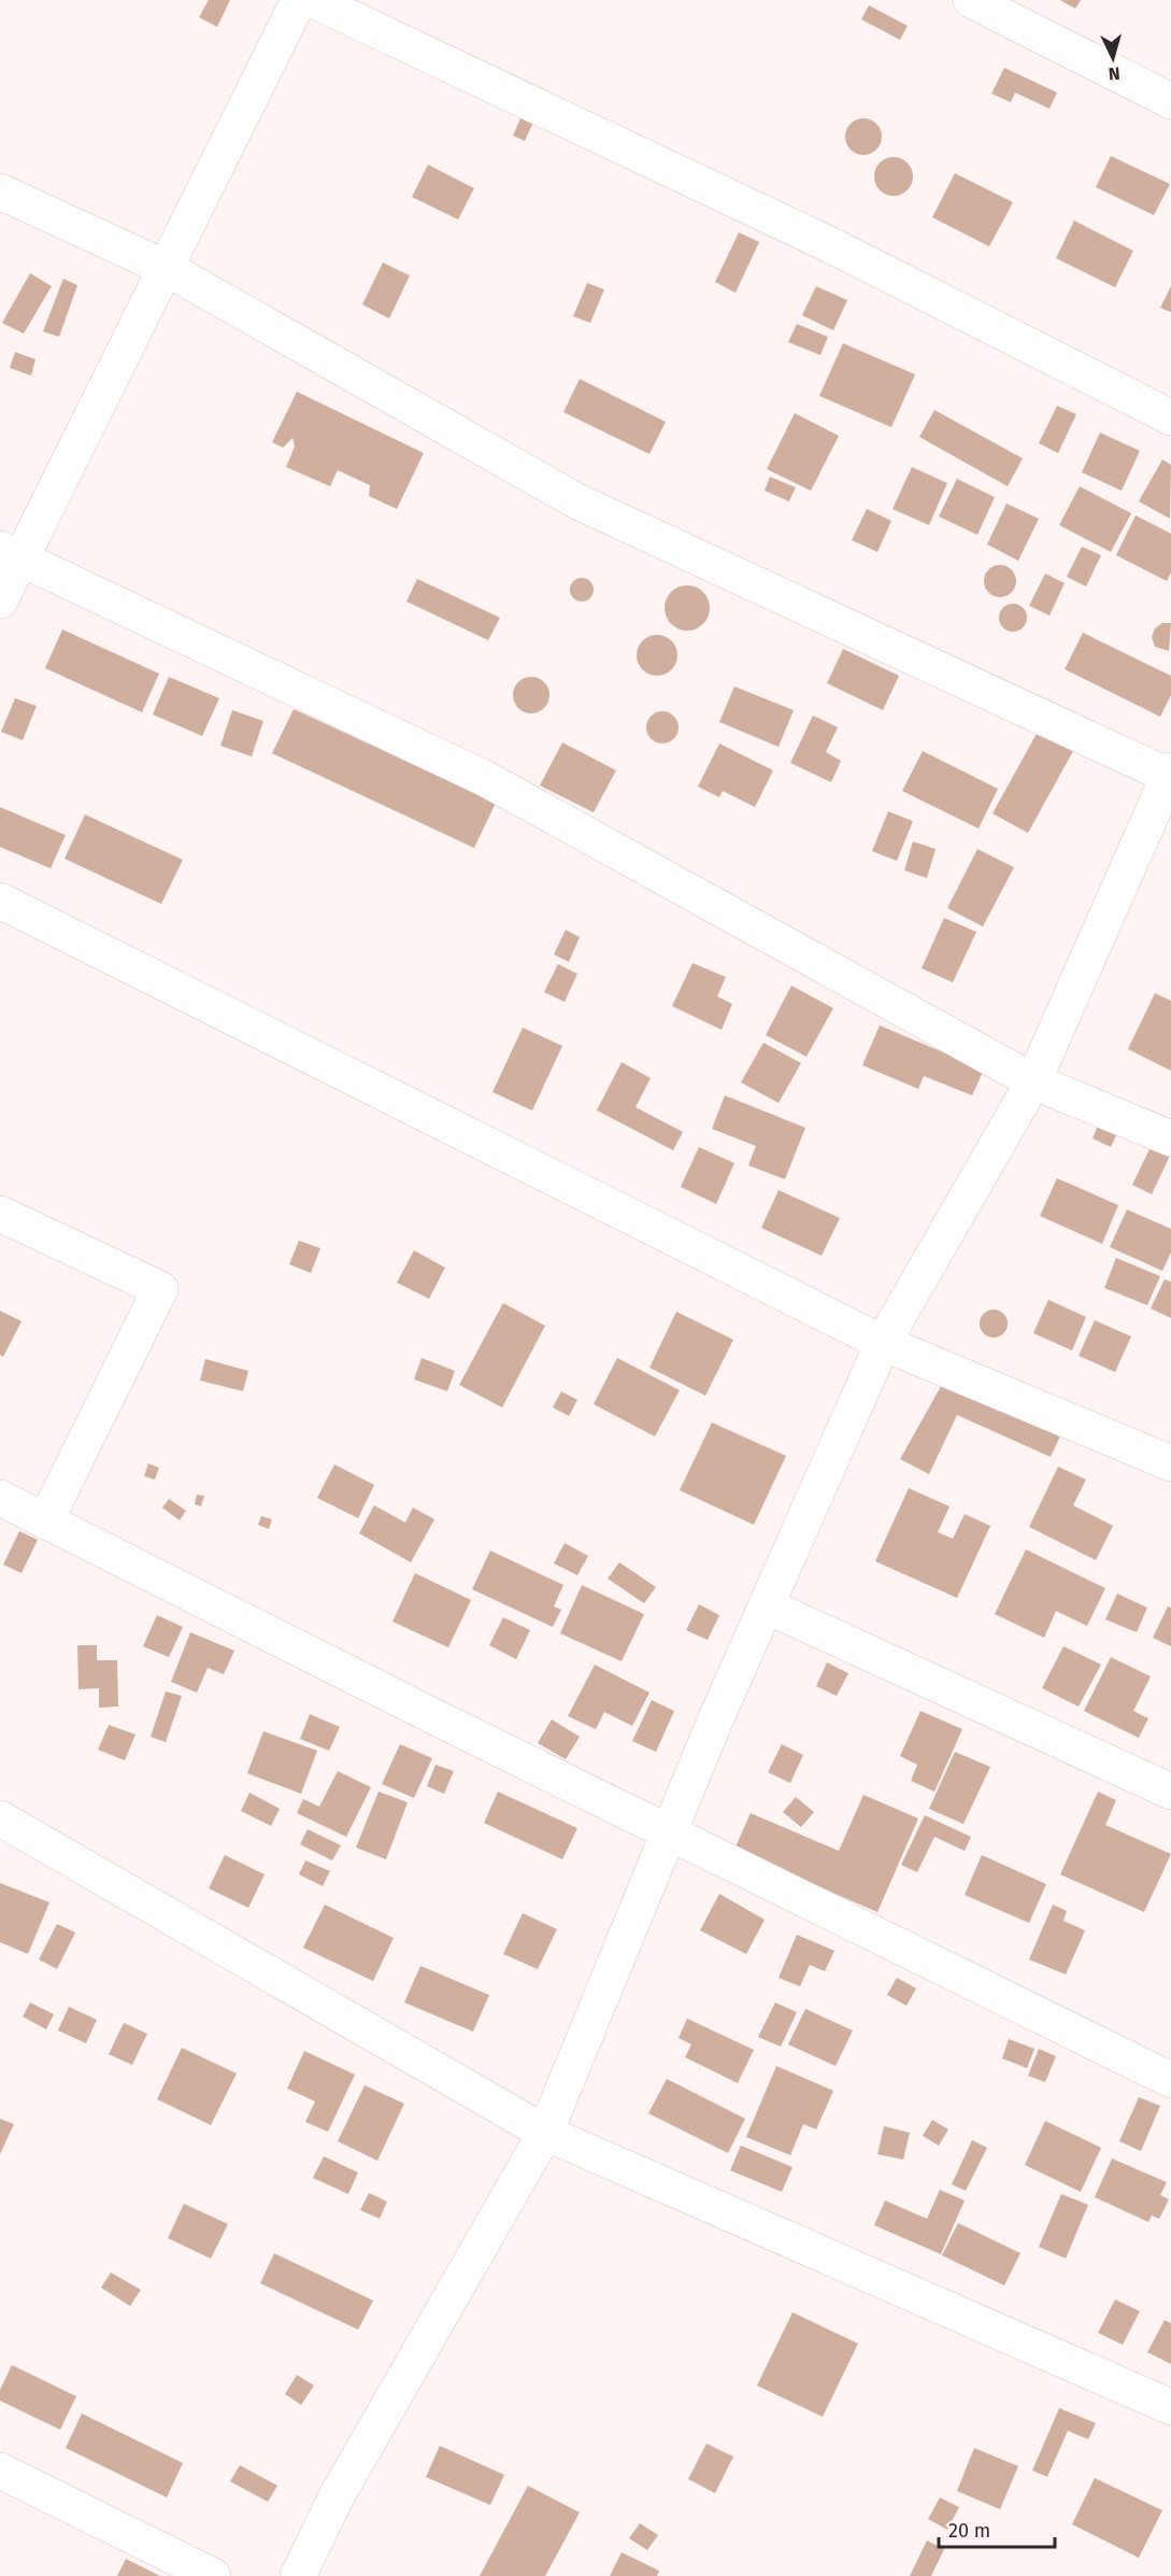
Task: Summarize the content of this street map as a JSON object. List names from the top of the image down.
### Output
{
  "scale_bar": "20 m",
  "north": "bottom"
}
